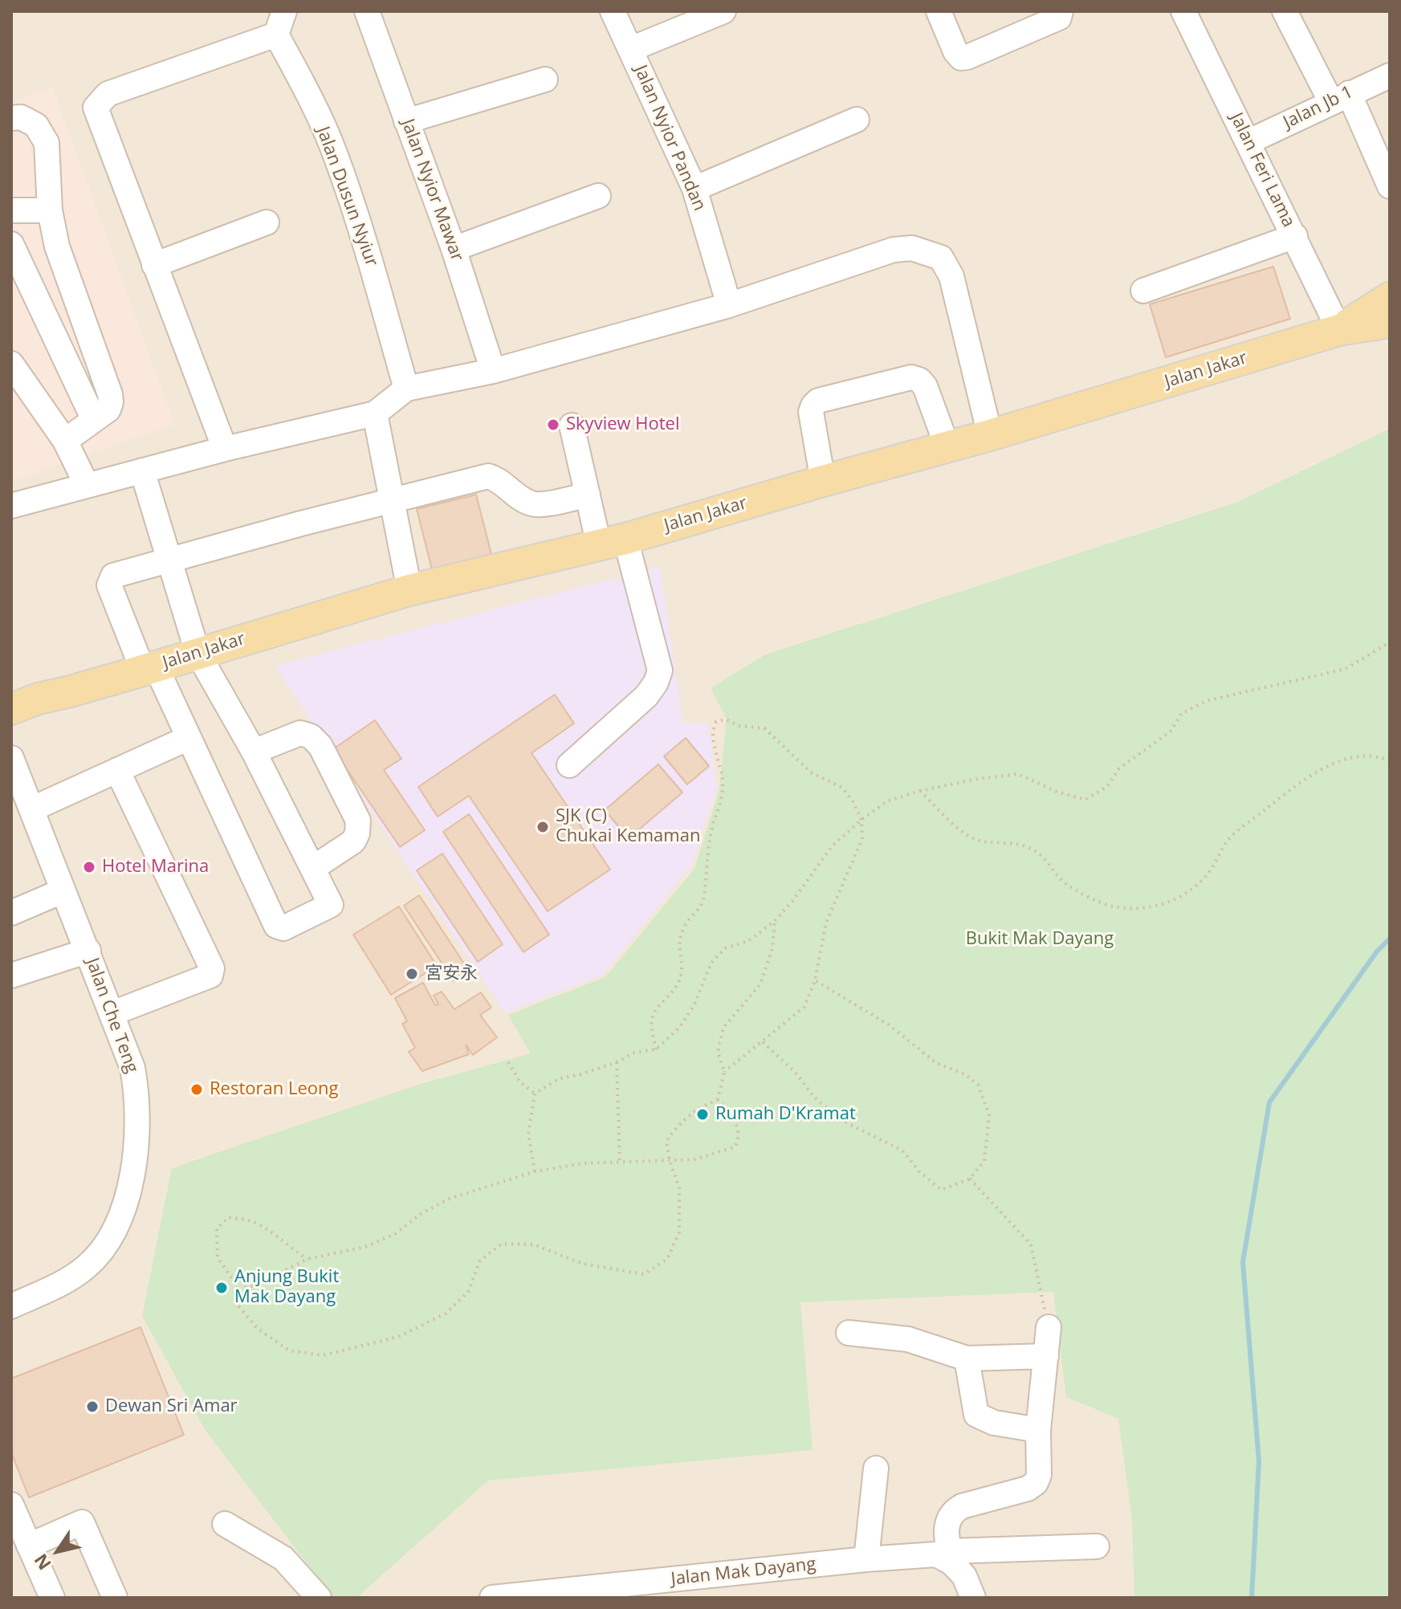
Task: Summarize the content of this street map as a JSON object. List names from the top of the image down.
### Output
{
  "streets": {
    "main road": ["Jalan Jakar"],
    "street": [
      "Jalan Jb 1",
      "Jalan Nyior Pandan",
      "Jalan Feri Lama",
      "Jalan Nyior Mawar",
      "Jalan Dusun Nyiur",
      "Jalan Che Teng",
      "Jalan Mak Dayang"
    ]
  },
  "crossings": [
    ["Jalan Jb 1", "Jalan Feri Lama"],
    ["Jalan Feri Lama", "Jalan Jakar"]
  ],
  "parks": ["Bukit Mak Dayang"],
  "places": [
    "Skyview Hotel",
    "SJK (C) Chukai Kemaman",
    "Hotel Marina",
    "宮安永",
    "Restoran Leong",
    "Rumah D'Kramat",
    "Anjung Bukit Mak Dayang",
    "Dewan Sri Amar"
  ],
  "north": "bottom left"
}
